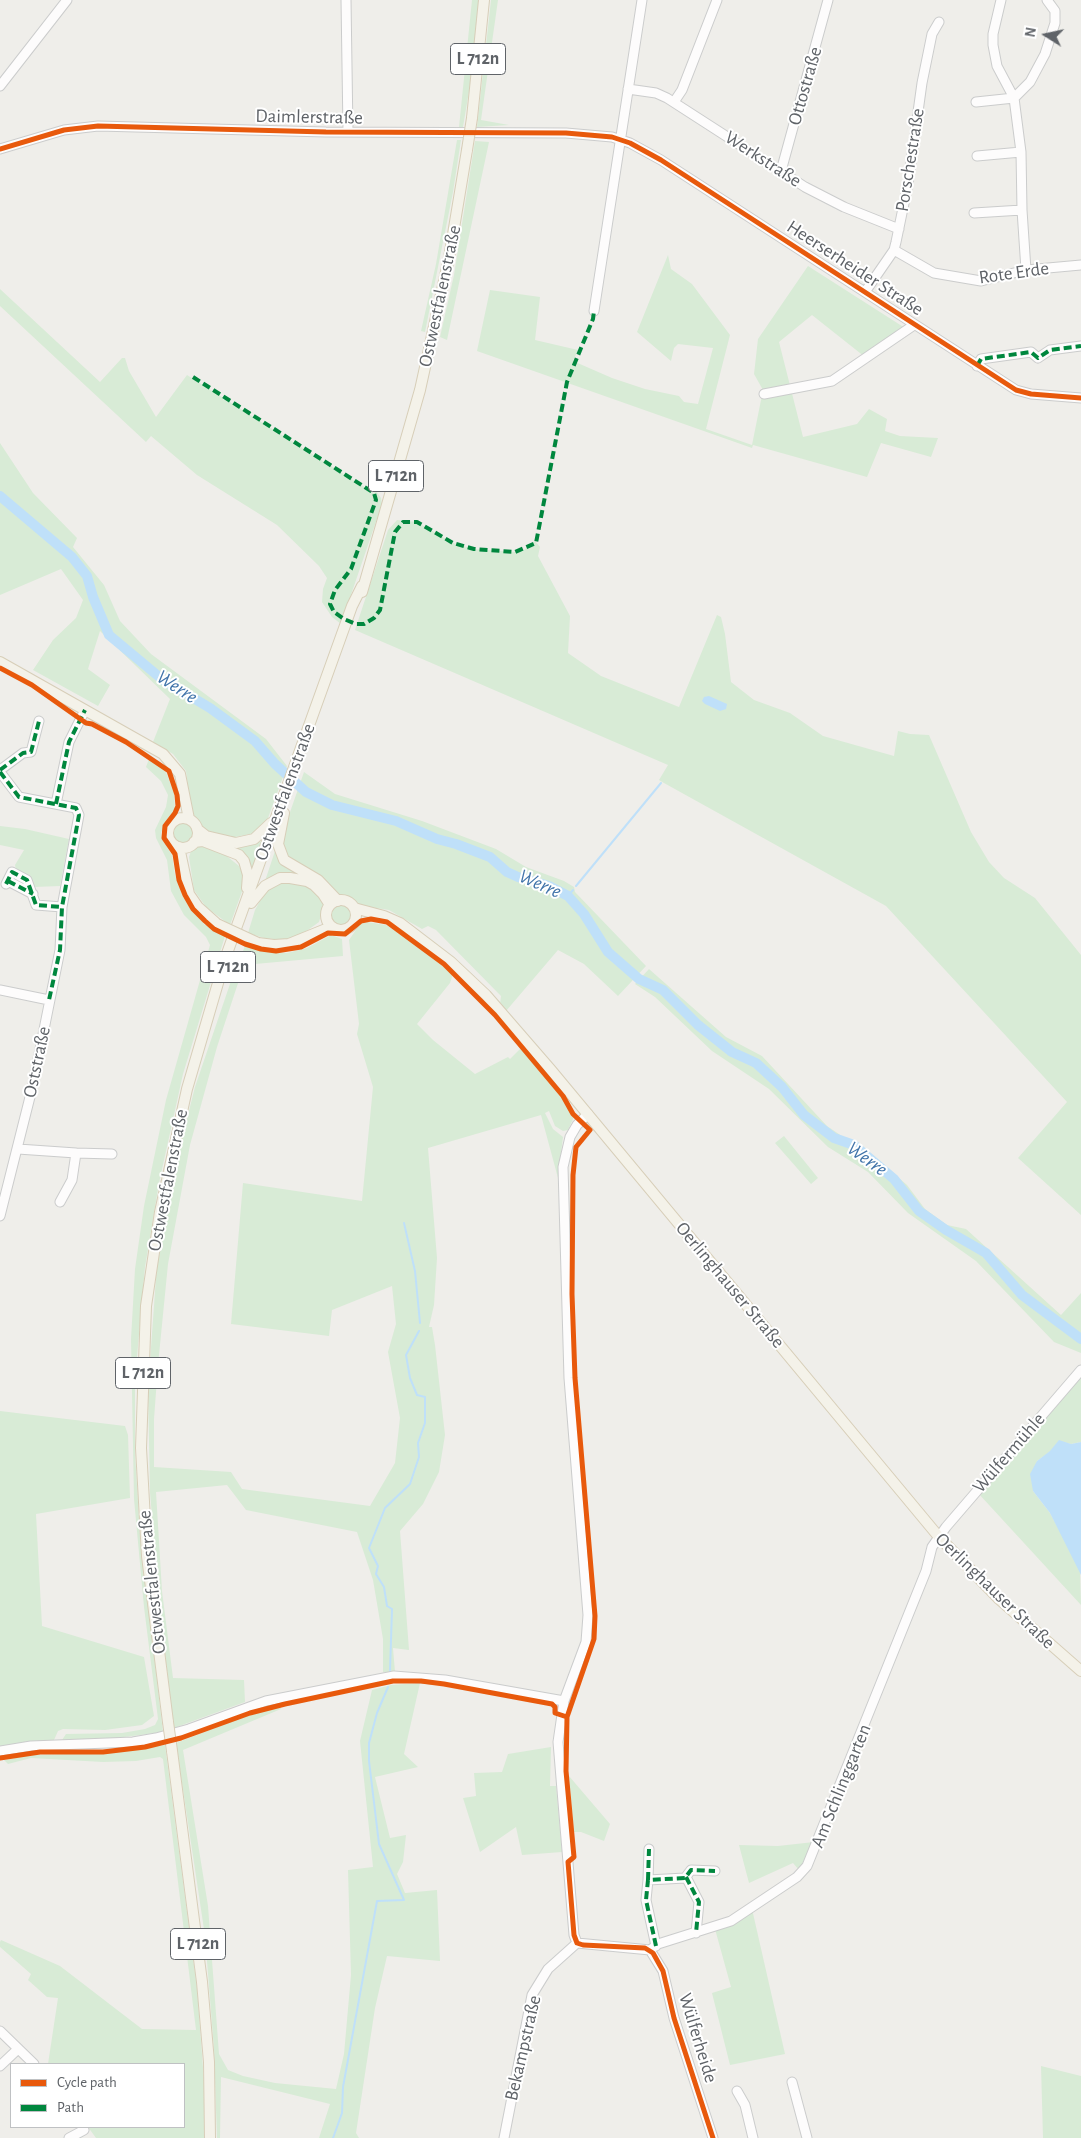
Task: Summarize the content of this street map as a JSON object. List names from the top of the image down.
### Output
{
  "streets": {
    "main road": ["L 712n", "Ostwestfalenstraße", "Oerlinghauser Straße"],
    "street": [
      "Ottostraße",
      "Daimlerstraße",
      "Werkstraße",
      "Porschestraße",
      "Heerserheider Straße",
      "Rote Erde",
      "Oststraße",
      "Wülfermühle",
      "Am Schlinggarten",
      "Wülferheide",
      "Bekampstraße"
    ]
  },
  "crossings": [
    ["L 712n", "Ostwestfalenstraße"],
    ["L 712n", "Oerlinghauser Straße"],
    ["Ottostraße", "Werkstraße"],
    ["Daimlerstraße", "Heerserheider Straße"],
    ["Werkstraße", "Porschestraße"],
    ["Porschestraße", "Heerserheider Straße"],
    ["Porschestraße", "Rote Erde"],
    ["Oerlinghauser Straße", "Wülfermühle"],
    ["Oerlinghauser Straße", "Am Schlinggarten"],
    ["Wülfermühle", "Am Schlinggarten"],
    ["Am Schlinggarten", "Wülferheide"]
  ],
  "water": ["Werre"],
  "legend": ["Cycle path", "Path"],
  "north": "left"
}
